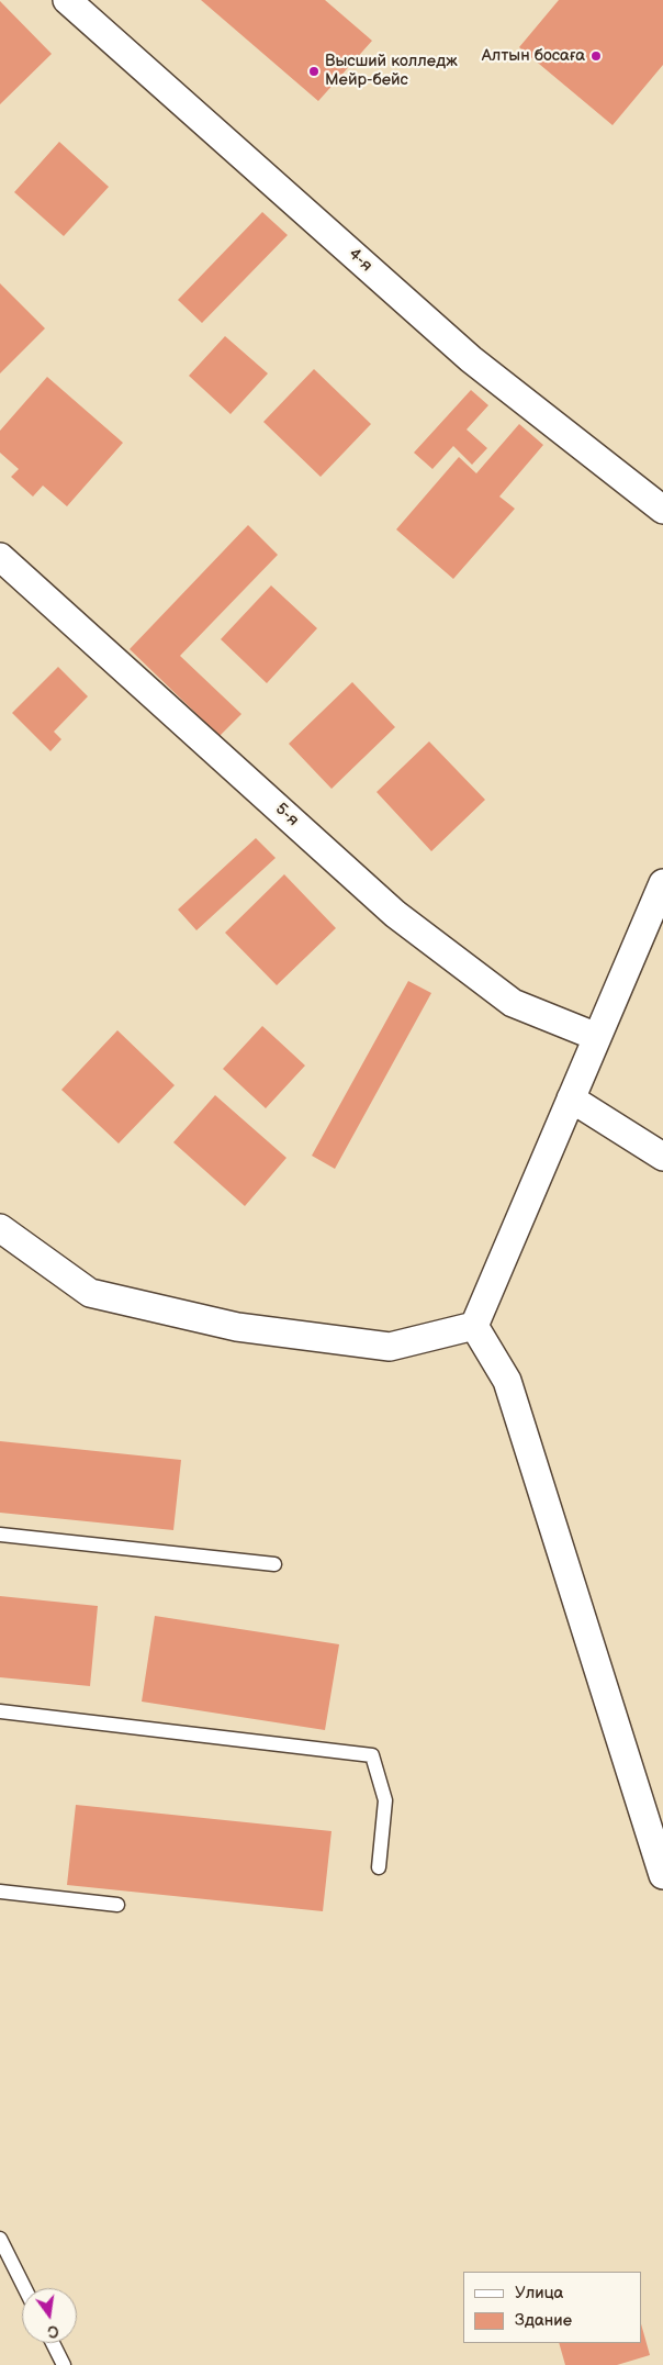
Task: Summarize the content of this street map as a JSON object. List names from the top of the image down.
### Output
{
  "streets": {
    "street": ["4-я", "5-я"]
  },
  "places": ["Алтын босаға", "Высший колледж Мейр-бейс"],
  "legend": ["Улица", "Здание"],
  "north": "bottom"
}
